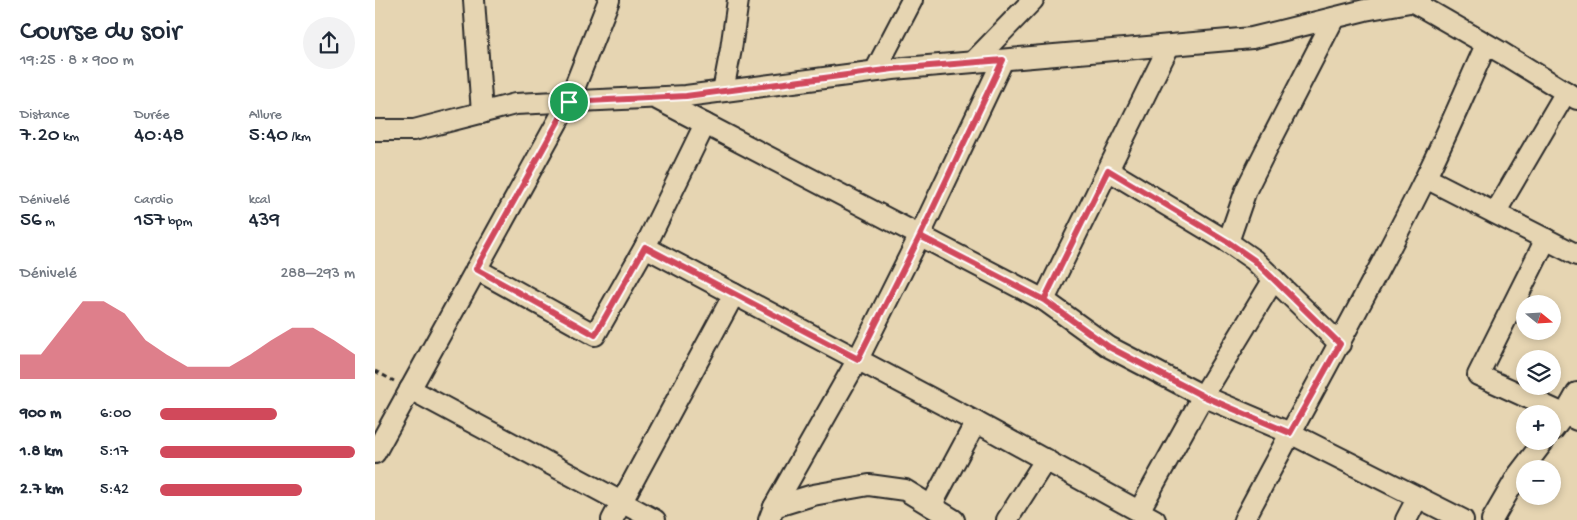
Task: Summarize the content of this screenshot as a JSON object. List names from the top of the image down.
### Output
{
  "north": "right",
  "page": {
    "heading": ["Course du soir", "19:25 · 8 × 900 m"],
    "stats": [
      ["Distance", "7.20 km"],
      ["Durée", "40:48"],
      ["Allure", "5:40 /km"],
      ["Dénivelé", "56 m"],
      ["Cardio", "157 bpm"],
      ["kcal", "439"]
    ],
    "chart": ["Dénivelé", "288–293 m"],
    "map_buttons": ["+", "−"],
    "list": [
      {
        "name": "900 m",
        "note": "6:00"
      },
      {
        "name": "1.8 km",
        "note": "5:17"
      },
      {
        "name": "2.7 km",
        "note": "5:42"
      }
    ]
  }
}
